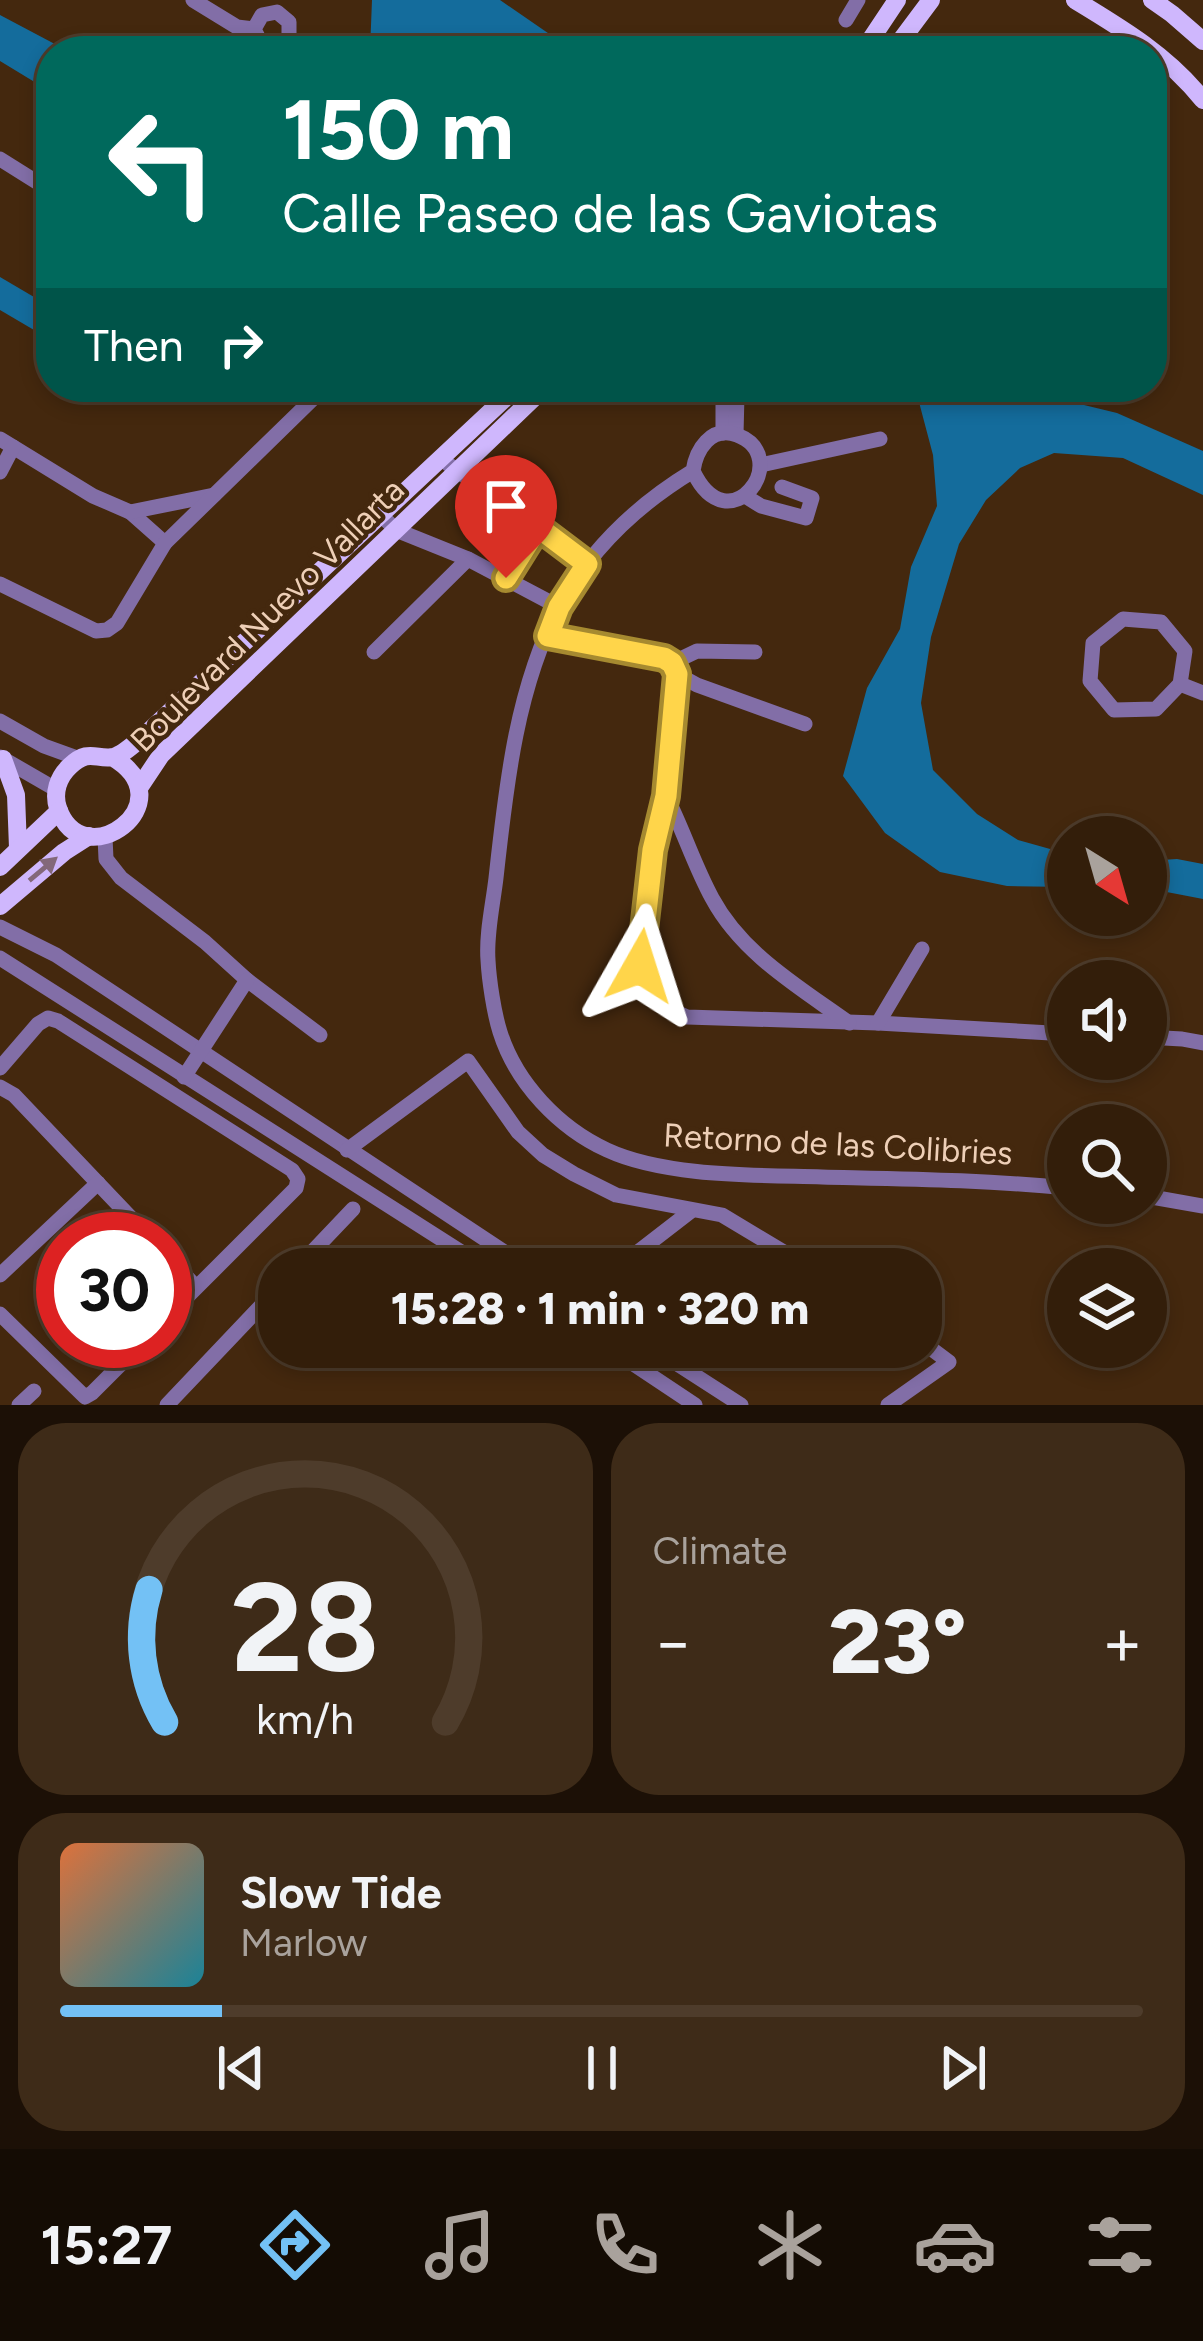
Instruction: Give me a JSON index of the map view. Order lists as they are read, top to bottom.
{
  "streets": {
    "main road": ["Boulevard Nuevo Vallarta"],
    "street": ["Retorno de las Colibries"]
  },
  "north": "bottom right",
  "page": {
    "turn": ["150 m", "Calle Paseo de las Gaviotas"],
    "then": "Then",
    "limit": "30",
    "trip": "15:28 · 1 min · 320 m",
    "tile": "Climate",
    "heat": ["−", "23°", "+"],
    "song": ["Slow Tide", "Marlow"],
    "tabs": "15:27",
    "gauge": ["28", "km/h"]
  }
}
